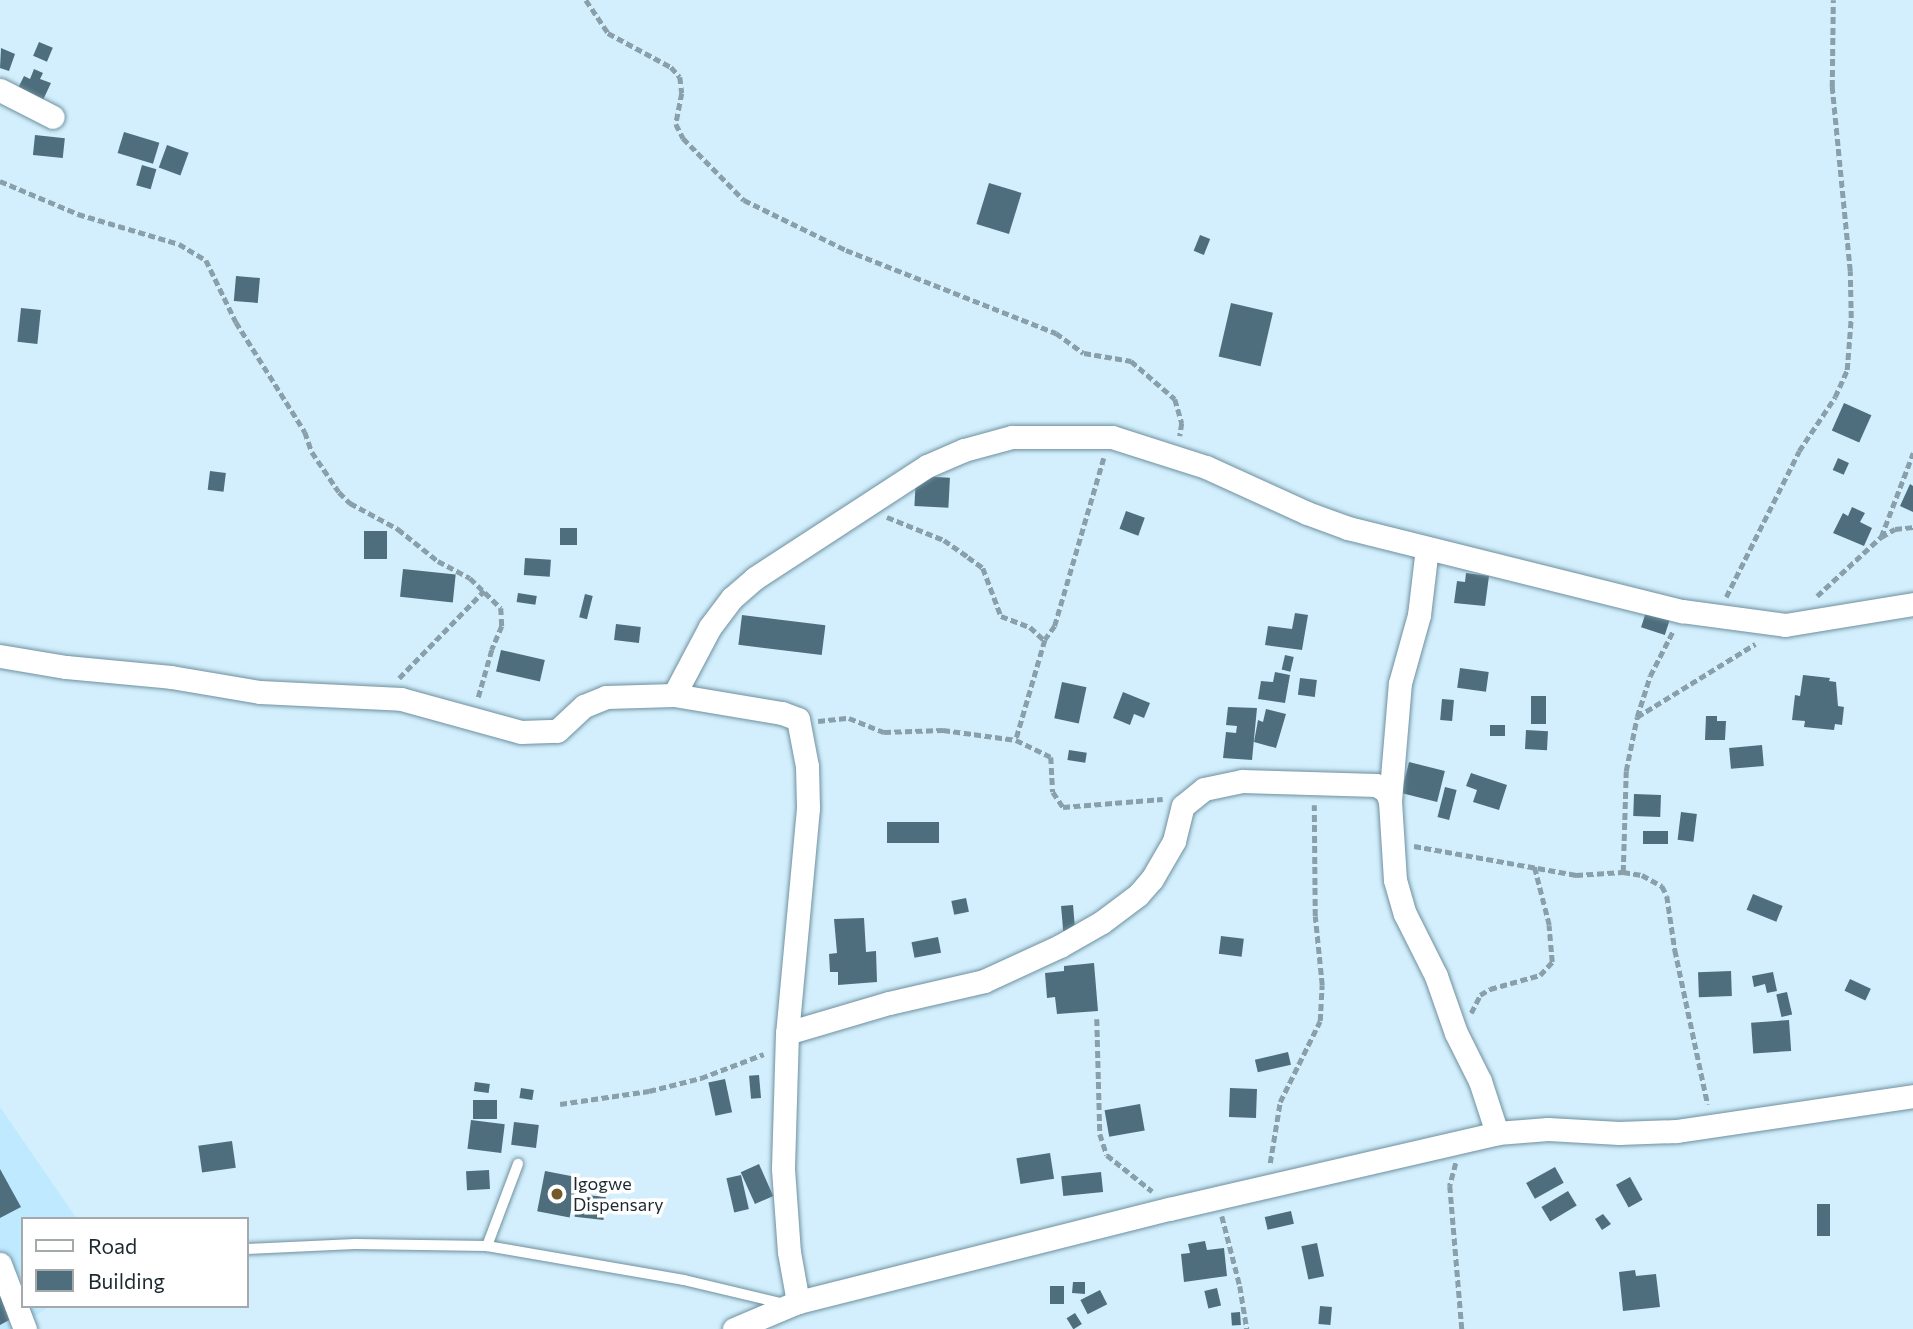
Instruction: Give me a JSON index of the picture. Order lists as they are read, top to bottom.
{
  "places": ["Igogwe Dispensary"],
  "legend": ["Road", "Building"]
}
